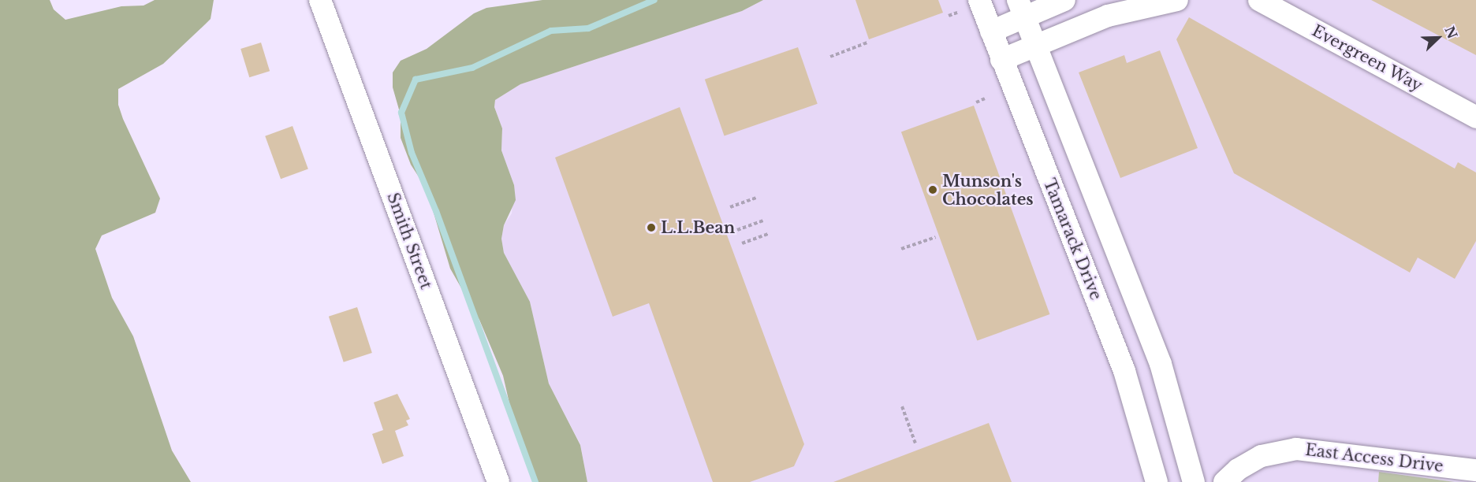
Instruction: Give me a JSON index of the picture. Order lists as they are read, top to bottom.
{
  "streets": {
    "street": [
      "Evergreen Way",
      "Tamarack Drive",
      "Smith Street",
      "East Access Drive"
    ]
  },
  "places": ["Munson's Chocolates", "L.L.Bean"],
  "north": "top right"
}
